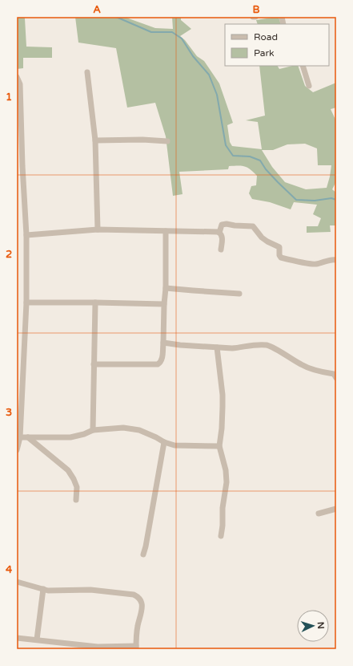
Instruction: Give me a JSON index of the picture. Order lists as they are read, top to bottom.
{
  "legend": ["Road", "Park"],
  "north": "right",
  "grid": {
    "columns": ["A", "B"],
    "rows": [
      "1",
      "2",
      "3",
      "4"
    ]
  }
}
